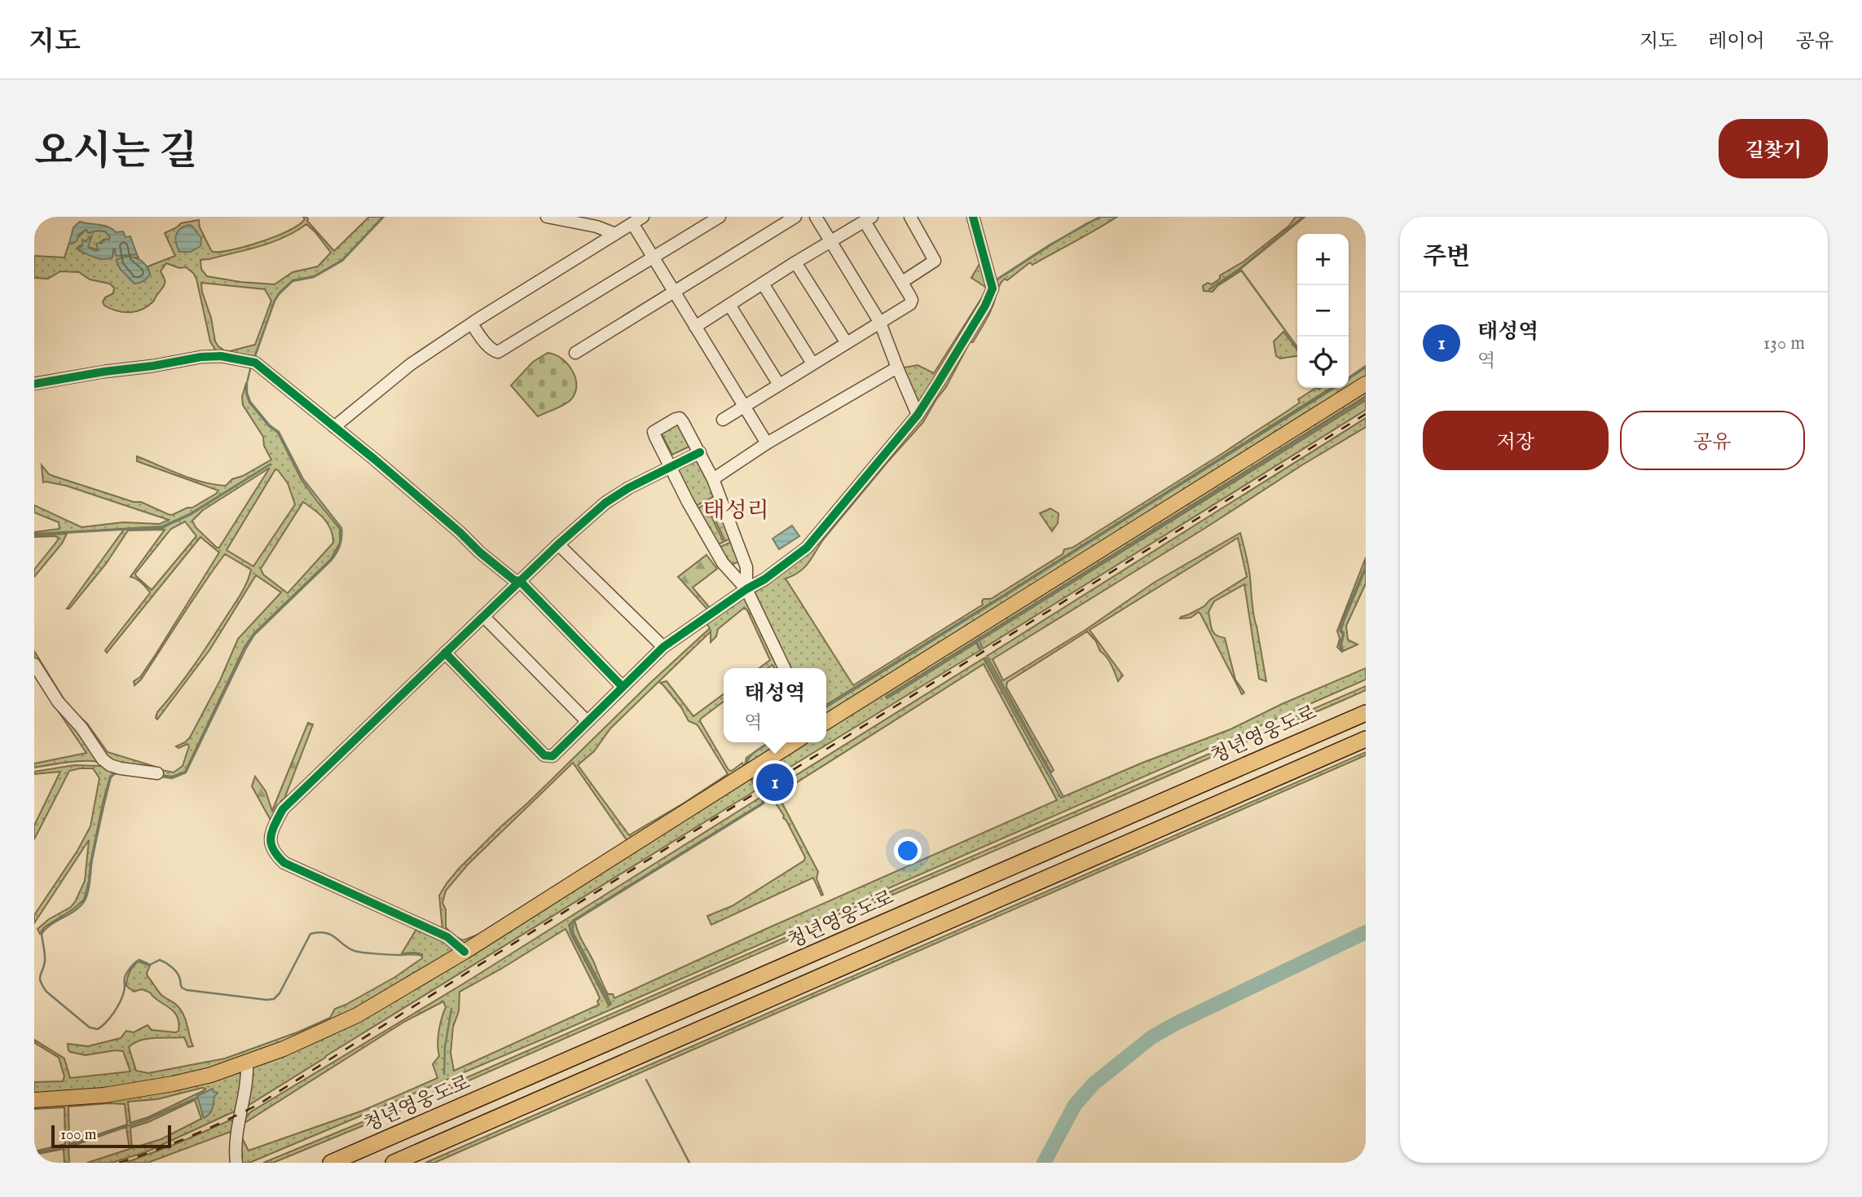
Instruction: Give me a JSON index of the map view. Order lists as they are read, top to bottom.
{
  "streets": {
    "highway": ["청년영웅도로"]
  },
  "districts": ["태성리"],
  "scale_bar": "100 m",
  "page": {
    "header": "지도",
    "nav": ["지도", "레이어", "공유"],
    "title": "오시는 길",
    "buttons": [
      "길찾기",
      ["저장", "공유"]
    ],
    "heading": "주변",
    "map_buttons": ["+", "−"],
    "list": [
      {
        "mark": "1",
        "name": "태성역",
        "note": "역",
        "value": "130 m"
      }
    ],
    "popup": ["태성역", "역"],
    "pins": "1",
    "scale": "100 m"
  }
}
